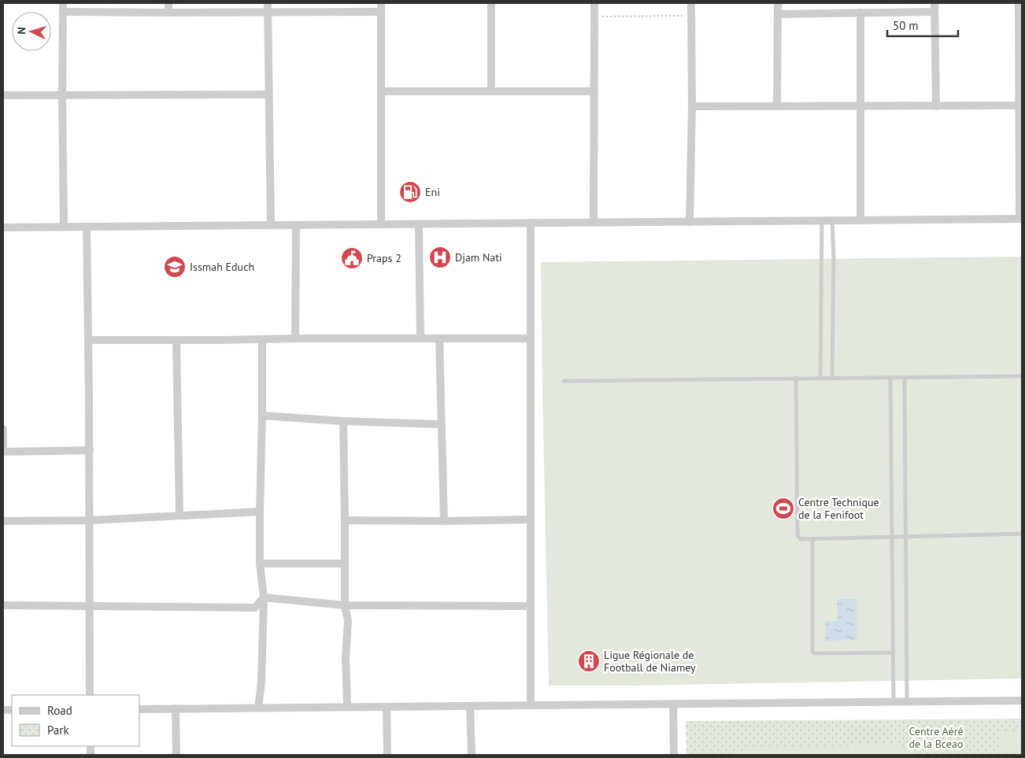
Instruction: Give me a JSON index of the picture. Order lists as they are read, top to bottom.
{
  "parks": ["Centre Aéré de la Bceao"],
  "places": {
    "fuel station": ["Eni"],
    "hospital": ["Djam Nati"],
    "public building": ["Praps 2"],
    "school or university": ["Issmah Educh"],
    "sports": ["Centre Technique de la Fenifoot"],
    "building": ["Ligue Régionale de Football de Niamey"]
  },
  "legend": ["Road", "Park"],
  "scale_bar": "50 m",
  "north": "left"
}
